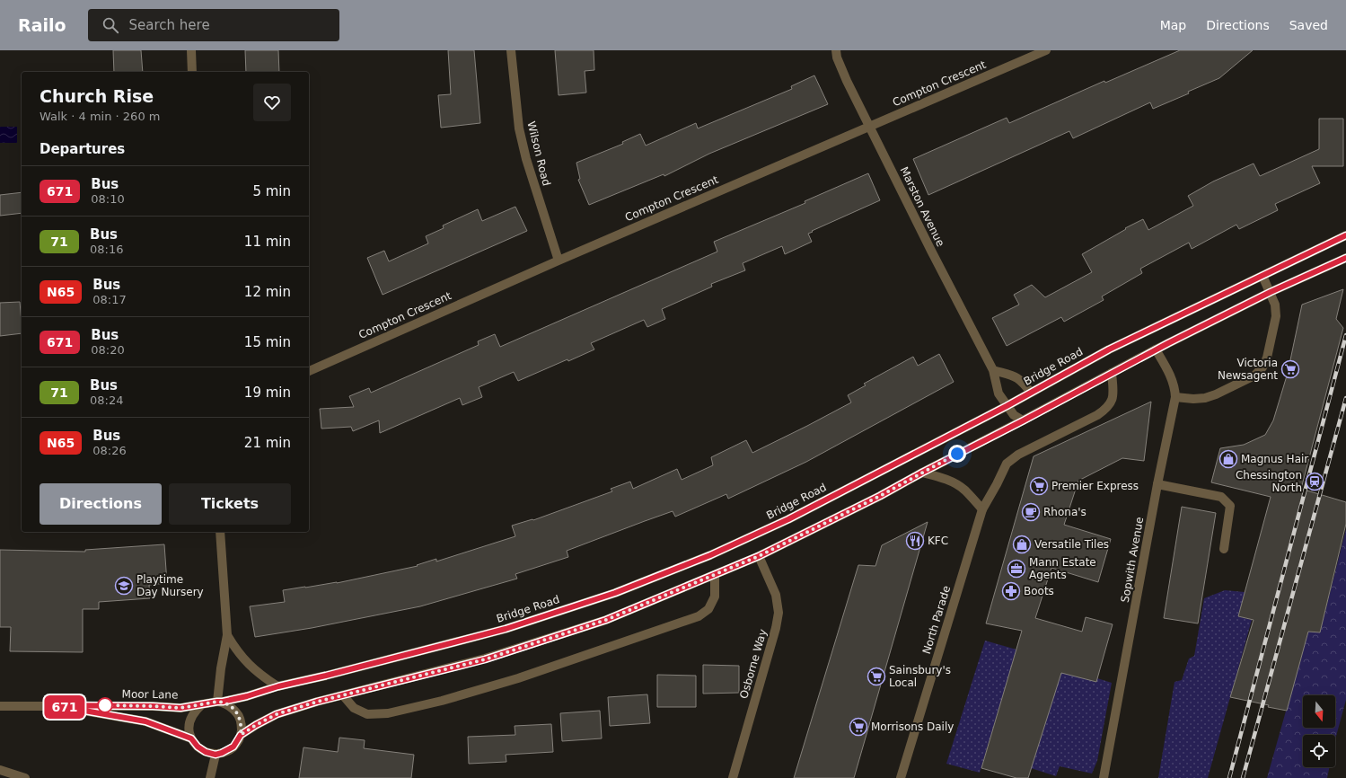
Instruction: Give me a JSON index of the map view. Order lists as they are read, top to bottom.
{
  "streets": {
    "street": [
      "Compton Crescent",
      "Wilson Road",
      "Marston Avenue",
      "Bridge Road",
      "Sopwith Avenue",
      "North Parade",
      "Osborne Way",
      "Moor Lane"
    ]
  },
  "crossings": [
    ["Compton Crescent", "Wilson Road"],
    ["Compton Crescent", "Marston Avenue"],
    ["Marston Avenue", "Bridge Road"],
    ["Bridge Road", "Moor Lane"]
  ],
  "places": {
    "supermarket": [
      "Victoria Newsagent",
      "Premier Express",
      "Sainsbury's Local",
      "Morrisons Daily"
    ],
    "shop": ["Magnus Hair", "Versatile Tiles"],
    "station": ["Chessington North"],
    "cafe": ["Rhona's"],
    "restaurant": ["KFC"],
    "office": ["Mann Estate Agents"],
    "school or university": ["Playtime Day Nursery"],
    "pharmacy": ["Boots"]
  },
  "lines": ["bus line 671"],
  "north": "bottom",
  "page": {
    "header": "Railo",
    "search": "Search here",
    "nav": ["Map", "Directions", "Saved"],
    "on_map": "671",
    "heading": [
      ["Church Rise", "Walk · 4 min · 260 m"],
      "Departures"
    ],
    "list": [
      {
        "mark": "671",
        "name": "Bus",
        "note": "08:10",
        "value": "5 min"
      },
      {
        "mark": "71",
        "name": "Bus",
        "note": "08:16",
        "value": "11 min"
      },
      {
        "mark": "N65",
        "name": "Bus",
        "note": "08:17",
        "value": "12 min"
      },
      {
        "mark": "671",
        "name": "Bus",
        "note": "08:20",
        "value": "15 min"
      },
      {
        "mark": "71",
        "name": "Bus",
        "note": "08:24",
        "value": "19 min"
      },
      {
        "mark": "N65",
        "name": "Bus",
        "note": "08:26",
        "value": "21 min"
      }
    ],
    "buttons": ["Directions", "Tickets"]
  }
}
